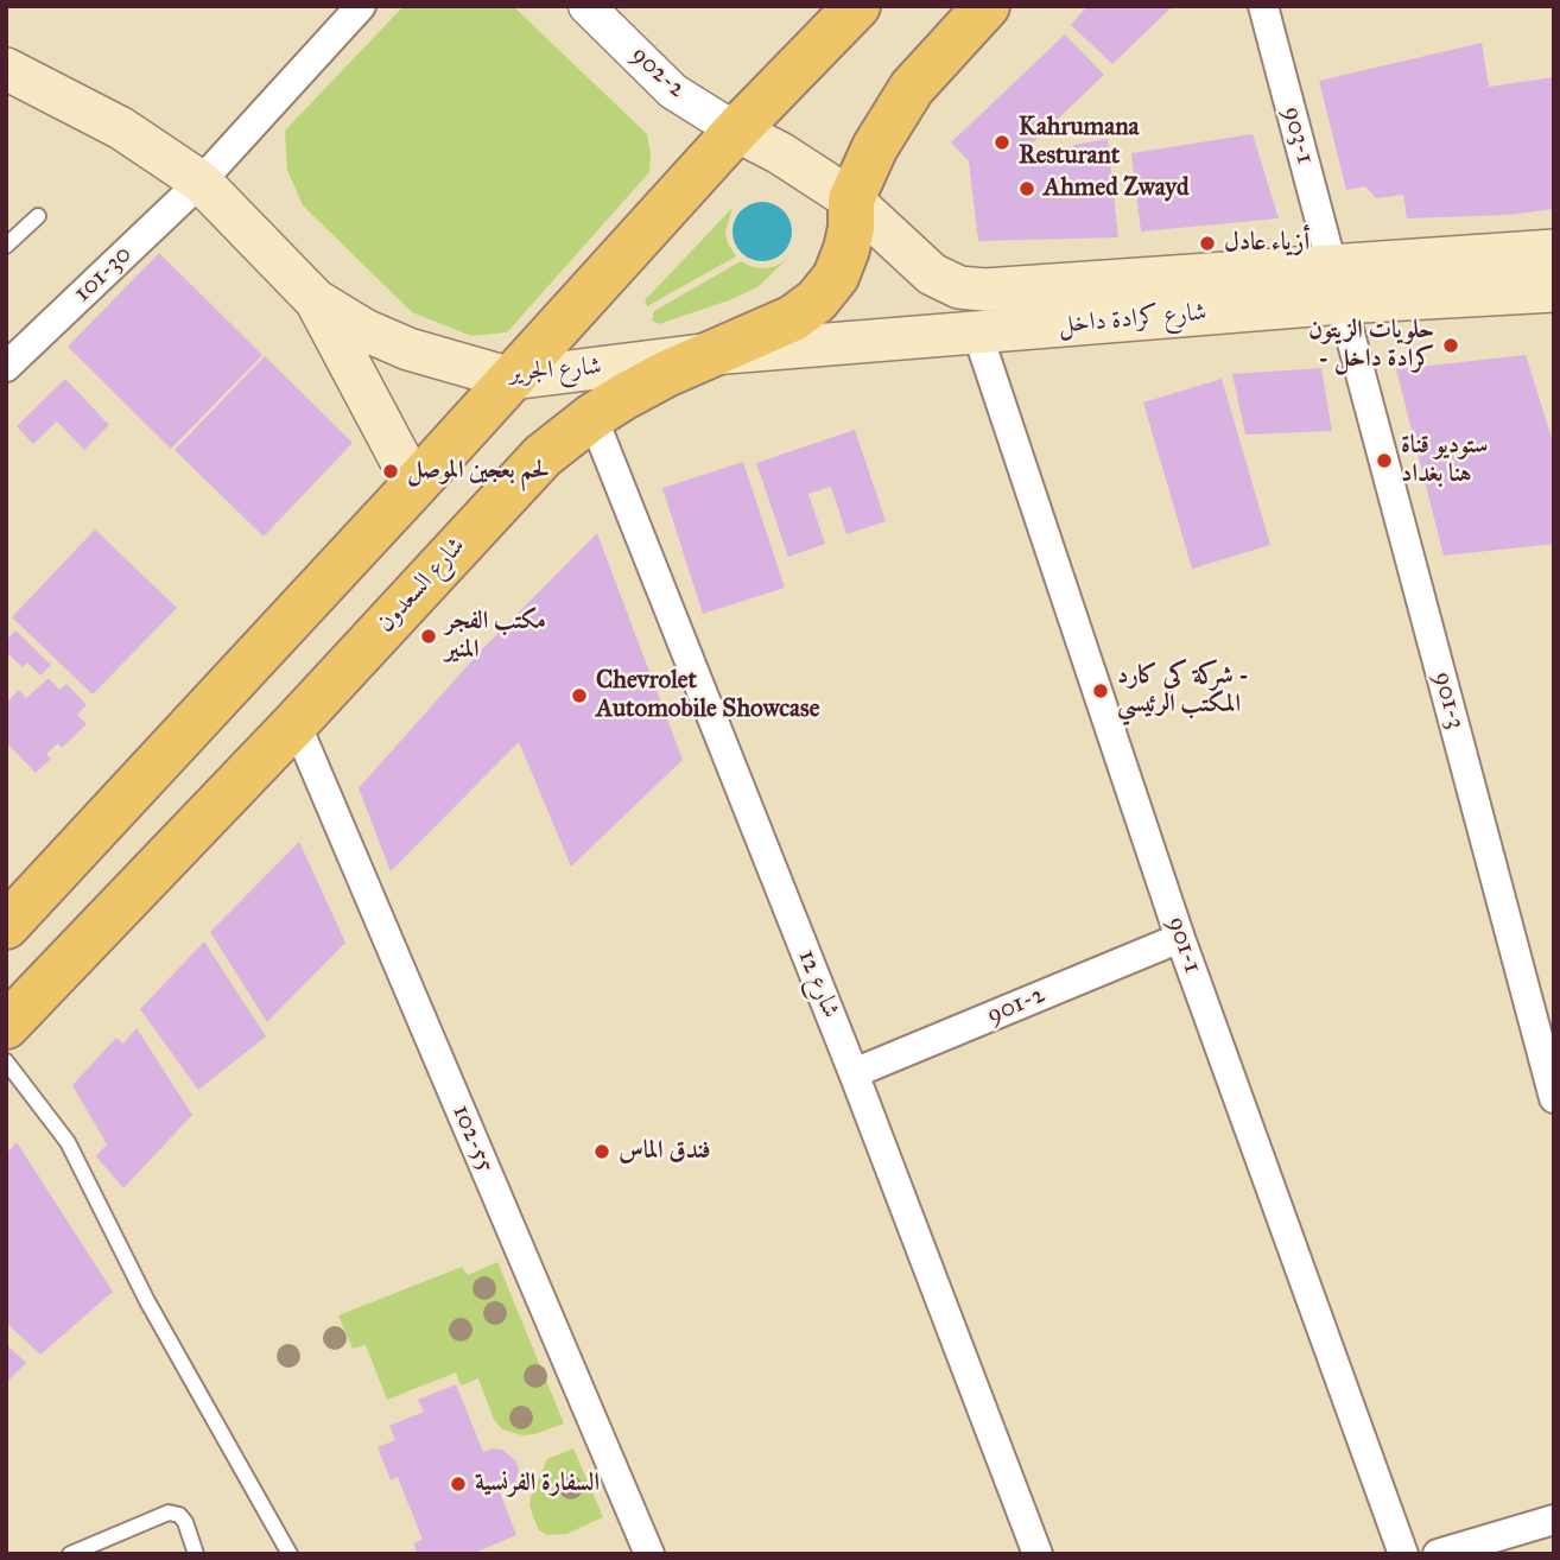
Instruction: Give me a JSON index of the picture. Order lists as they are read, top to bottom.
{
  "streets": {
    "main road": ["شارع كرادة داخل", "شارع الجرير", "شارع السعدون"],
    "street": [
      "902-2",
      "903-1",
      "101-30",
      "901-3",
      "901-1",
      "شارع 12",
      "901-2",
      "102-55"
    ]
  },
  "crossings": [
    ["902-2", "شارع كرادة داخل"],
    ["903-1", "شارع كرادة داخل"],
    ["903-1", "901-3"],
    ["101-30", "شارع الجرير"],
    ["شارع كرادة داخل", "شارع الجرير"],
    ["شارع كرادة داخل", "شارع السعدون"],
    ["شارع كرادة داخل", "901-3"],
    ["شارع كرادة داخل", "901-1"],
    ["شارع الجرير", "شارع السعدون"],
    ["شارع السعدون", "شارع 12"],
    ["شارع السعدون", "102-55"],
    ["901-1", "901-2"],
    ["شارع 12", "901-2"]
  ],
  "places": [
    "Kahrumana Resturant",
    "Ahmed Zwayd",
    "أزياء عادل",
    "حلويات الزيتون - كرادة داخل",
    "ستوديو قناة هنا بغداد",
    "لحم بعجين الموصل",
    "مكتب الفجر المنير",
    "شركة كي كارد - المكتب الرئيسي",
    "Chevrolet Automobile Showcase",
    "فندق الماس",
    "السفارة الفرنسية"
  ]
}
